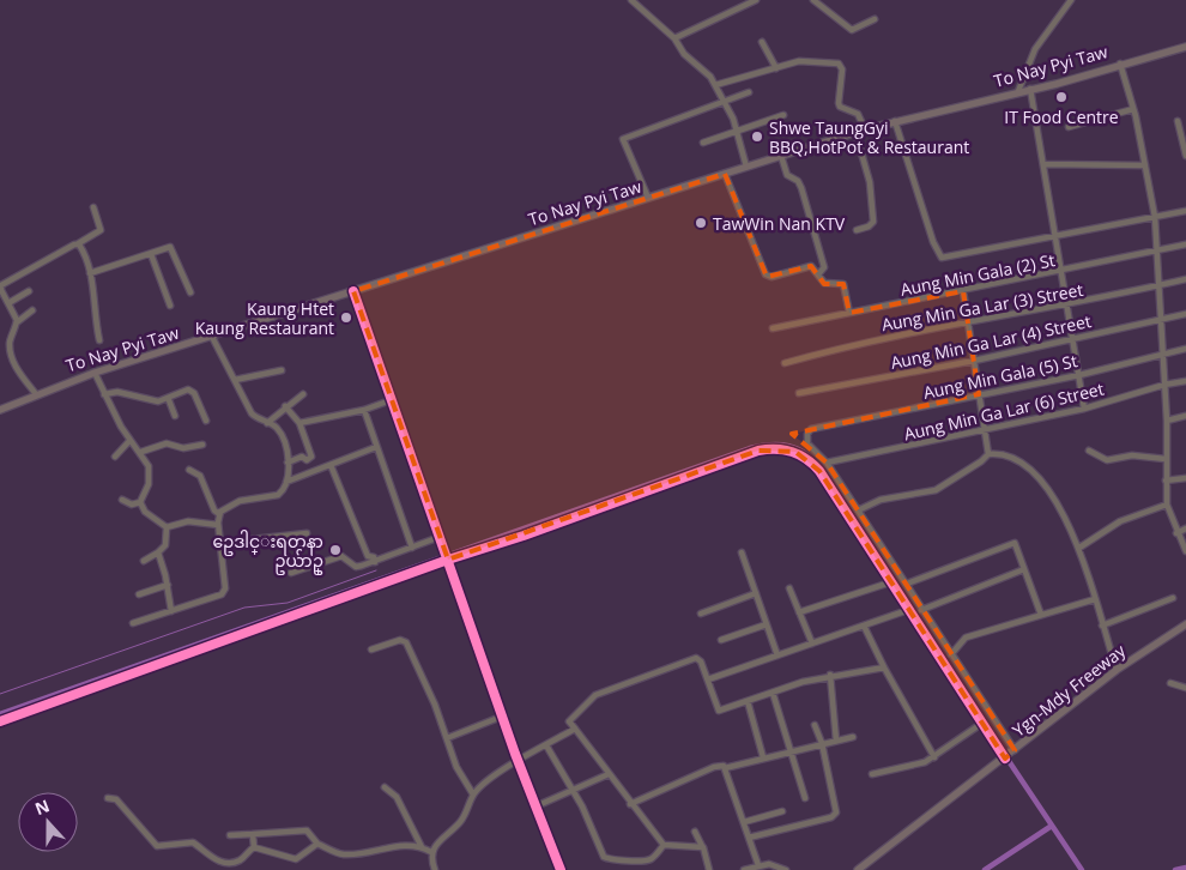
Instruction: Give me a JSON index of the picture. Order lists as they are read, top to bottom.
{
  "streets": {
    "main road": ["To Nay Pyi Taw", "Ygn-Mdy Freeway"],
    "street": [
      "Aung Min Gala (2) St",
      "Aung Min Ga Lar (3) Street",
      "Aung Min Ga Lar (4) Street",
      "Aung Min Gala (5) St",
      "Aung Min Ga Lar (6) Street"
    ]
  },
  "crossings": [
    ["Aung Min Gala (5) St", "Aung Min Ga Lar (6) Street"]
  ],
  "places": [
    "IT Food Centre",
    "Shwe TaungGyi BBQ,HotPot & Restaurant",
    "TawWin Nan KTV",
    "Kaung Htet Kaung Restaurant",
    "ဥေဒါင္းရတနာ ဥယ်ာဥ္"
  ],
  "north": "top"
}
